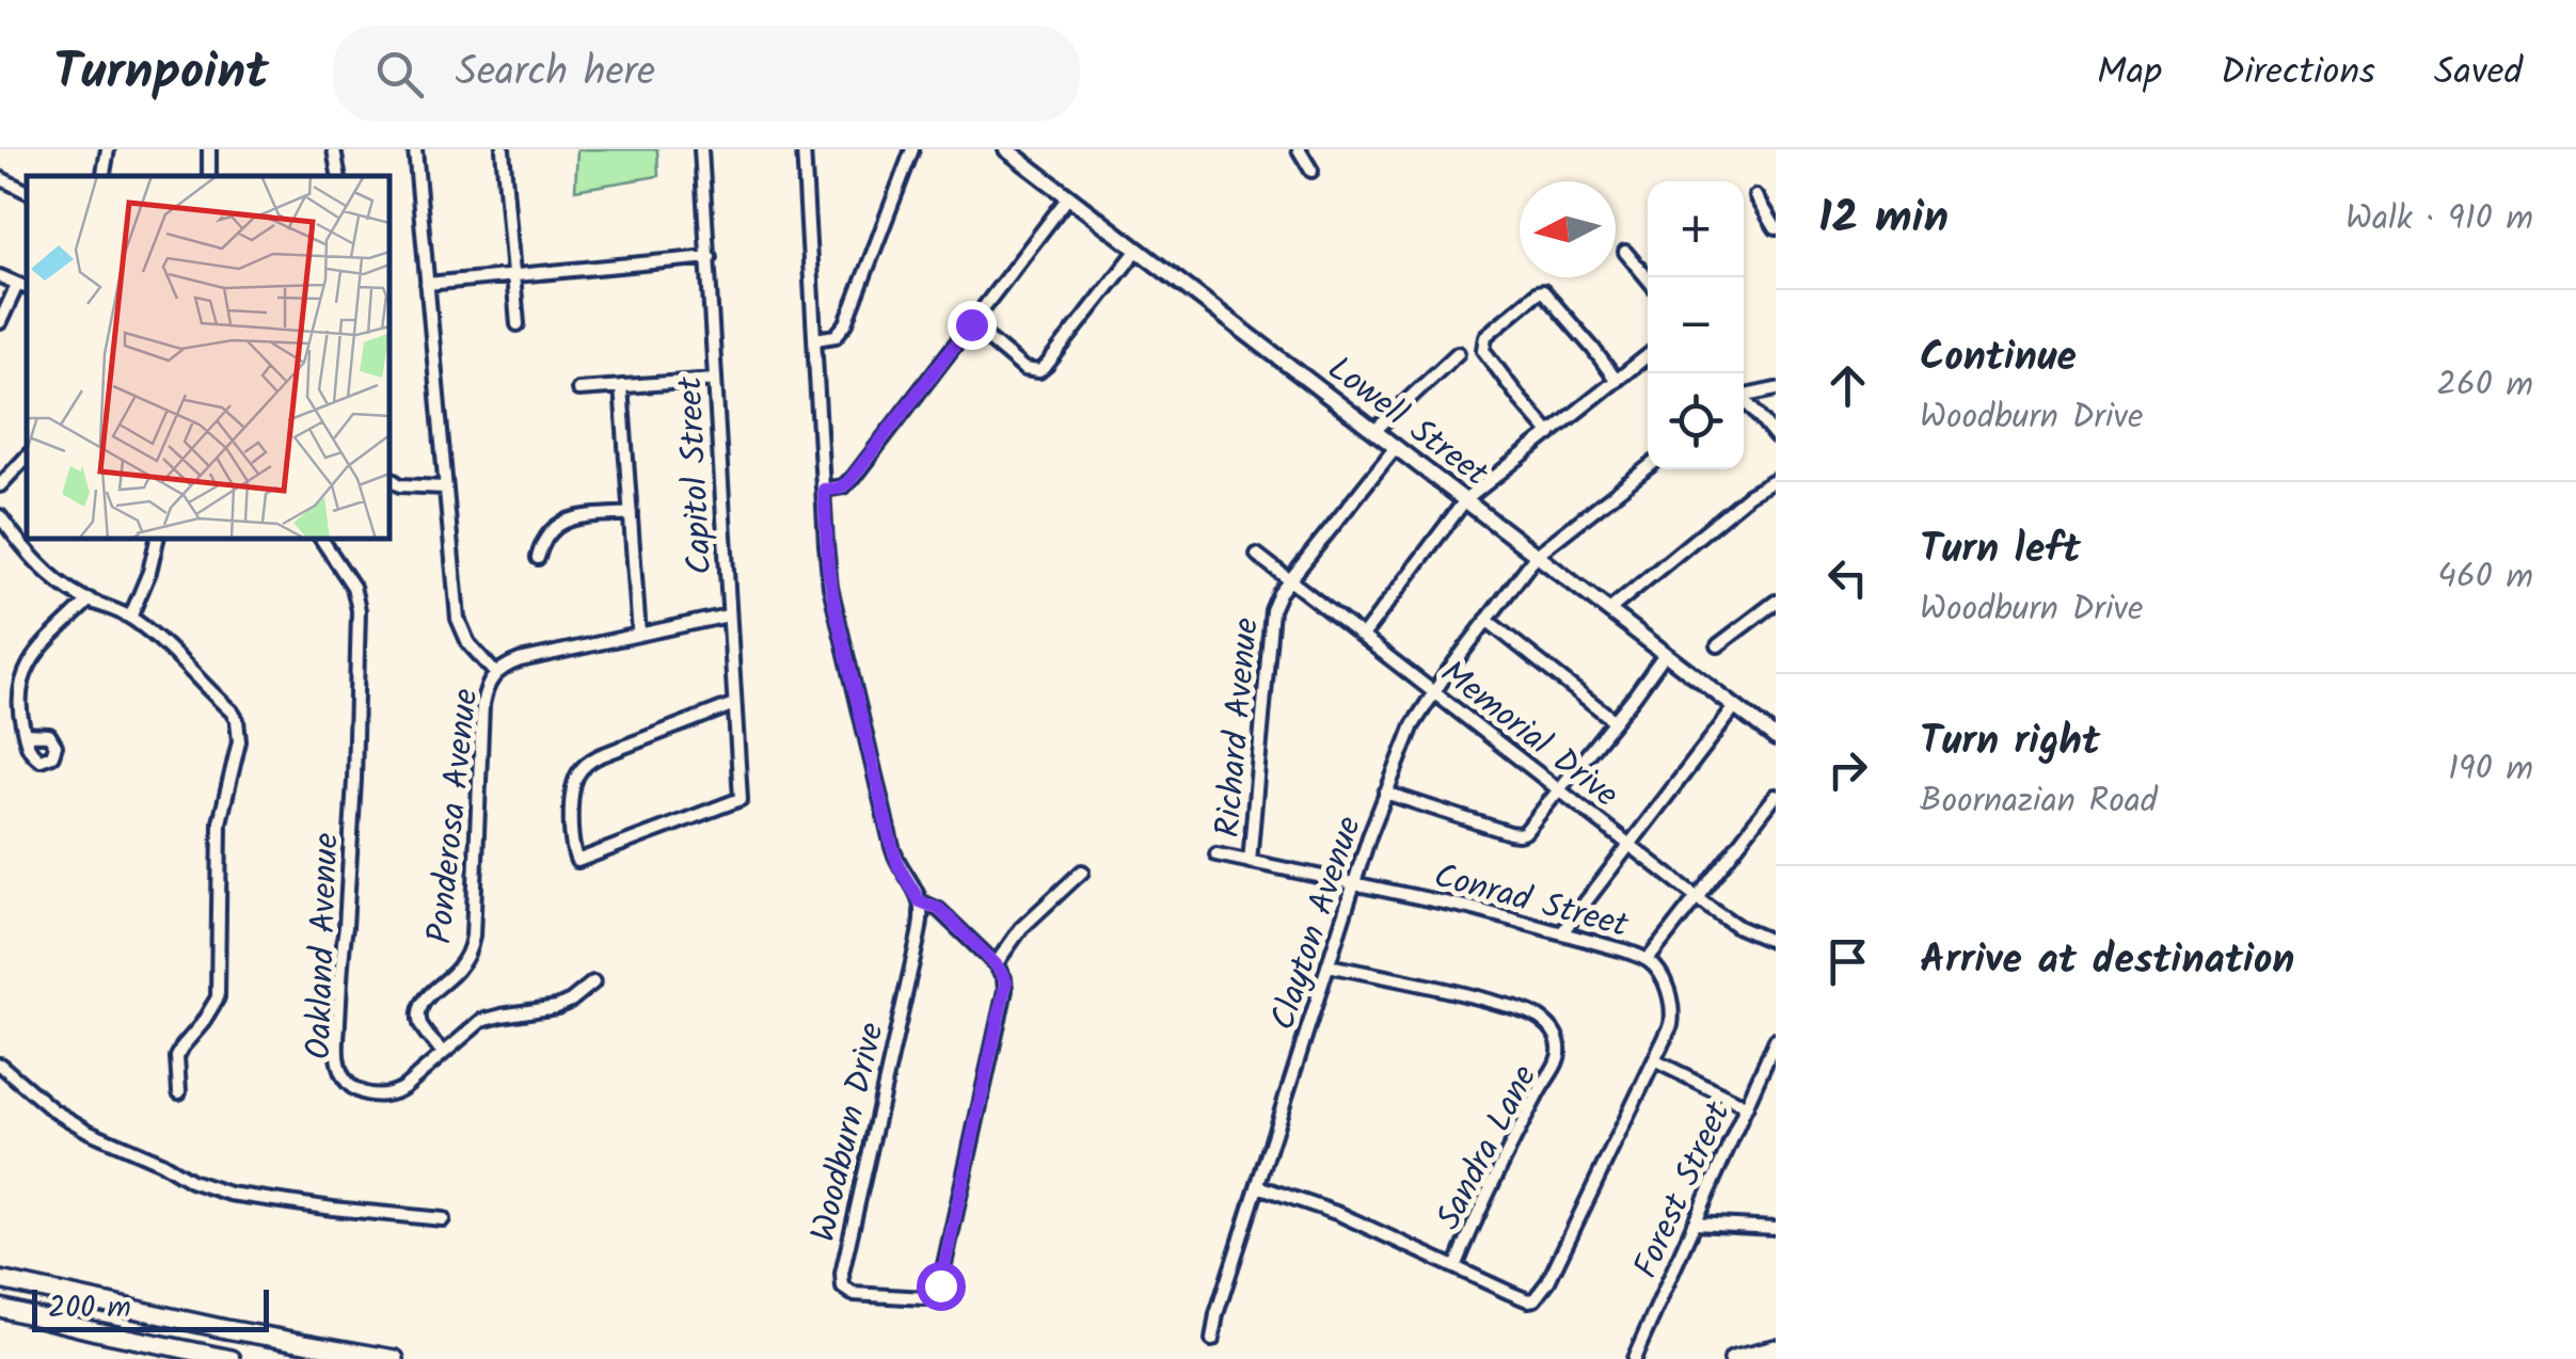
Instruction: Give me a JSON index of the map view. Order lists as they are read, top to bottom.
{
  "streets": {
    "main road": ["Lowell Street"],
    "street": [
      "Capitol Street",
      "Richard Avenue",
      "Memorial Drive",
      "Ponderosa Avenue",
      "Conrad Street",
      "Clayton Avenue",
      "Oakland Avenue",
      "Woodburn Drive",
      "Sandra Lane",
      "Forest Street"
    ]
  },
  "crossings": [
    ["Lowell Street", "Richard Avenue"],
    ["Lowell Street", "Clayton Avenue"],
    ["Capitol Street", "Ponderosa Avenue"],
    ["Richard Avenue", "Memorial Drive"],
    ["Richard Avenue", "Conrad Street"],
    ["Memorial Drive", "Clayton Avenue"],
    ["Ponderosa Avenue", "Oakland Avenue"],
    ["Conrad Street", "Clayton Avenue"],
    ["Conrad Street", "Sandra Lane"],
    ["Clayton Avenue", "Sandra Lane"]
  ],
  "scale_bar": "200 m",
  "north": "left",
  "page": {
    "header": "Turnpoint",
    "search": "Search here",
    "nav": ["Map", "Directions", "Saved"],
    "heading": ["12 min", "Walk · 910 m"],
    "map_buttons": ["+", "−"],
    "list": [
      ["Continue", "Woodburn Drive", "260 m"],
      ["Turn left", "Woodburn Drive", "460 m"],
      ["Turn right", "Boornazian Road", "190 m"],
      "Arrive at destination"
    ],
    "scale": "200 m"
  }
}
